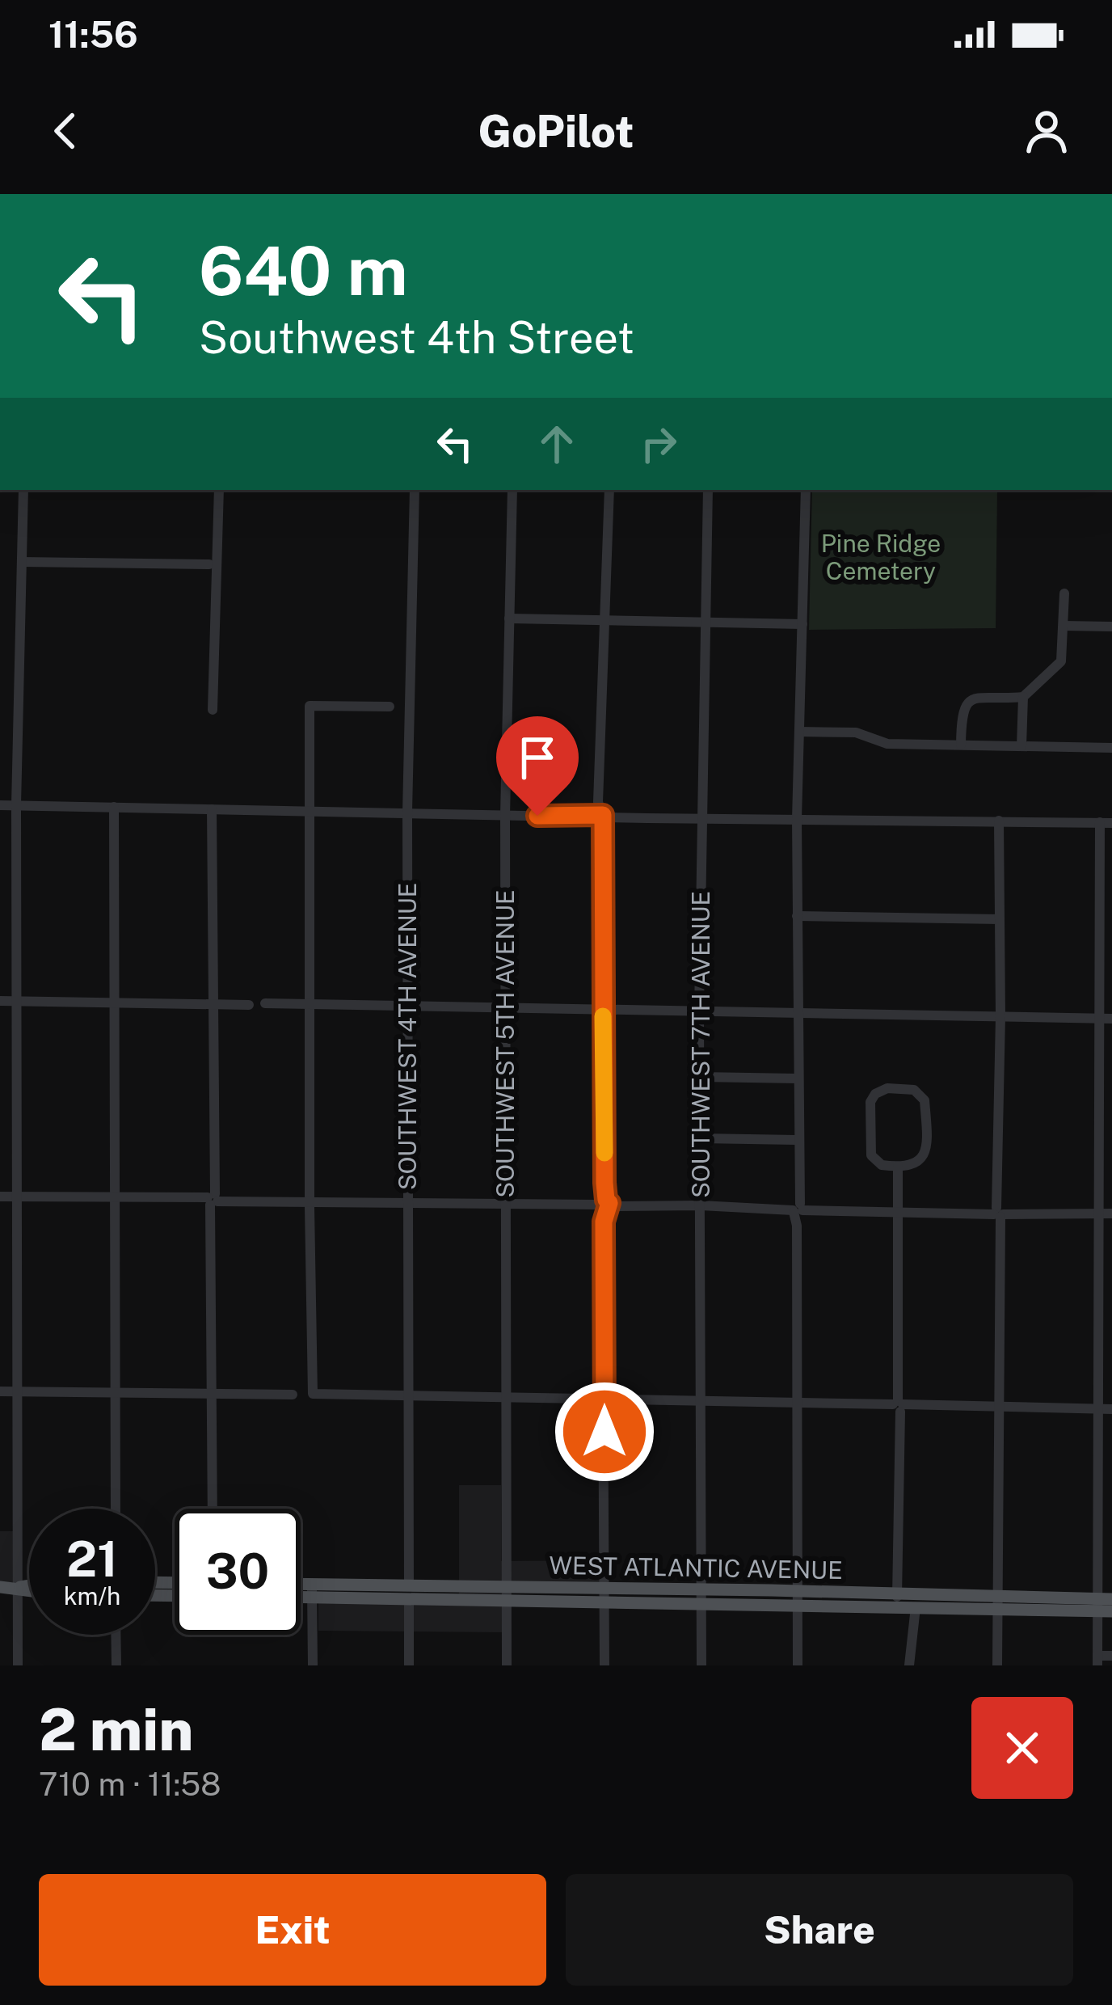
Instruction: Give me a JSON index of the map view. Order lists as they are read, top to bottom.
{
  "streets": {
    "main road": ["WEST ATLANTIC AVENUE"],
    "street": ["SOUTHWEST 4TH AVENUE", "SOUTHWEST 5TH AVENUE", "SOUTHWEST 7TH AVENUE"]
  },
  "crossings": [
    ["SOUTHWEST 4TH AVENUE", "WEST ATLANTIC AVENUE"],
    ["SOUTHWEST 5TH AVENUE", "WEST ATLANTIC AVENUE"],
    ["SOUTHWEST 7TH AVENUE", "WEST ATLANTIC AVENUE"]
  ],
  "parks": ["Pine Ridge Cemetery"],
  "page": {
    "status": "11:56",
    "header": "GoPilot",
    "turn": ["640 m", "Southwest 4th Street"],
    "speed": "21 km/h",
    "limit": "30",
    "heading": ["2 min", "710 m · 11:58"],
    "buttons": ["Exit", "Share"]
  }
}
